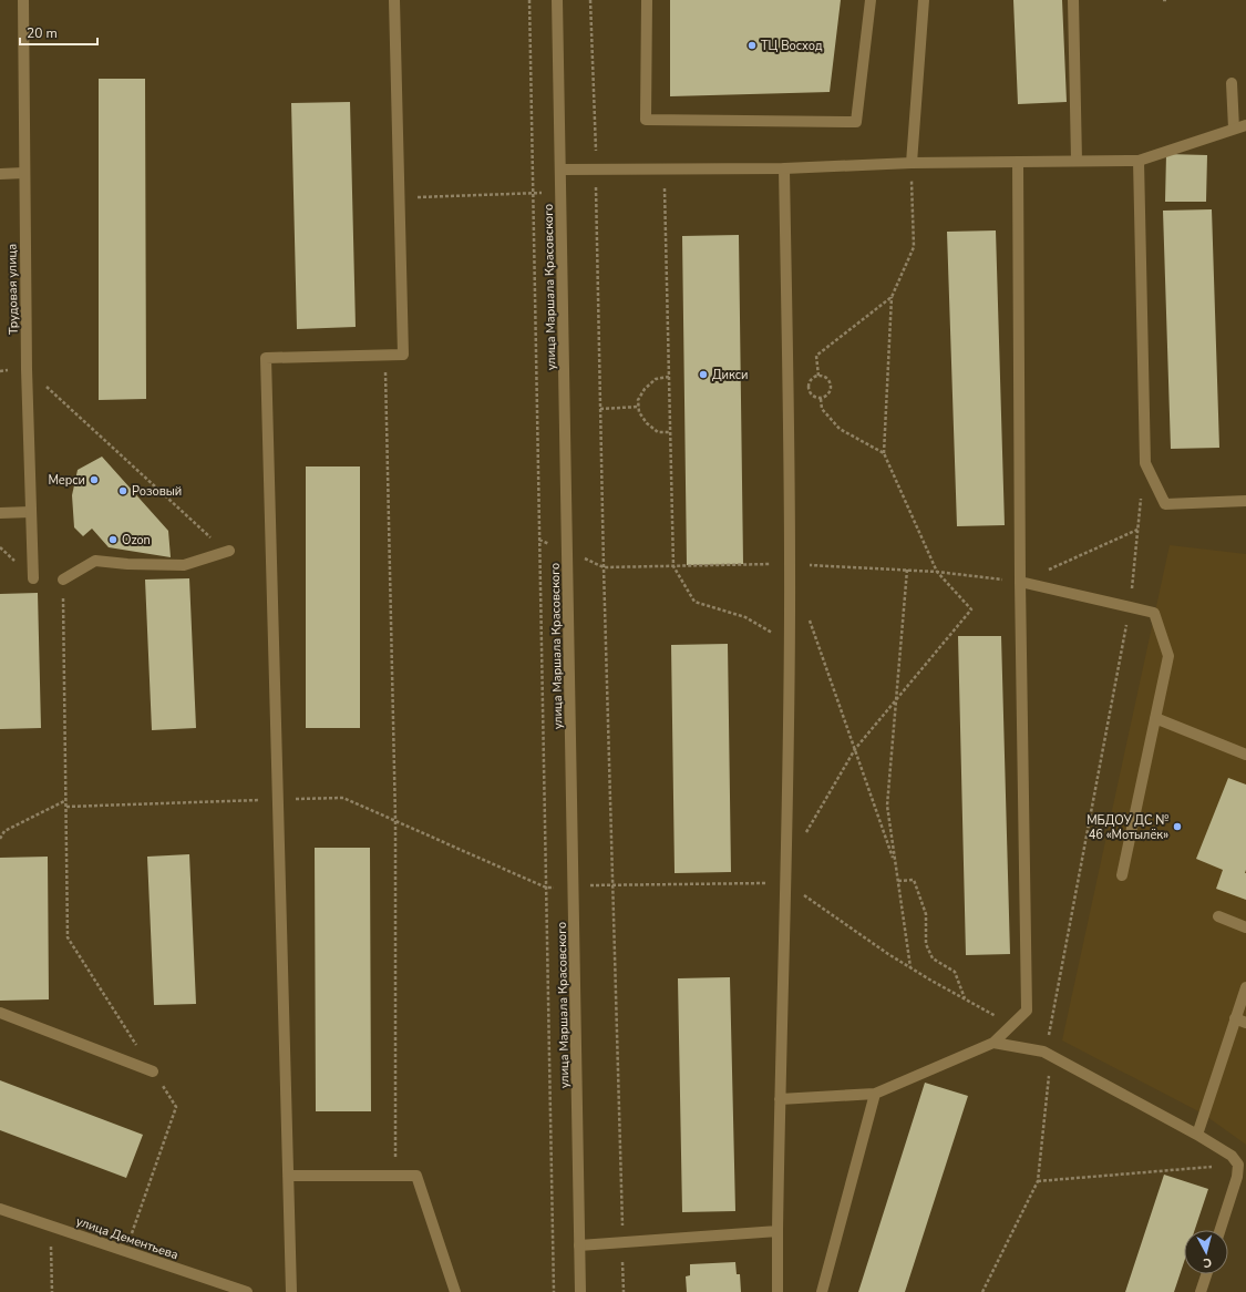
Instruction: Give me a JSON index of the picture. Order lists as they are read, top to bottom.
{
  "streets": {
    "street": ["улица Маршала Красовского", "Трудовая улица", "улица Дементьева"]
  },
  "places": [
    "ТЦ Восход",
    "Дикси",
    "Мерси",
    "Розовый",
    "Ozon",
    "МБДОУ ДC № 46 «Мотылёк»"
  ],
  "scale_bar": "20 m",
  "north": "bottom"
}
